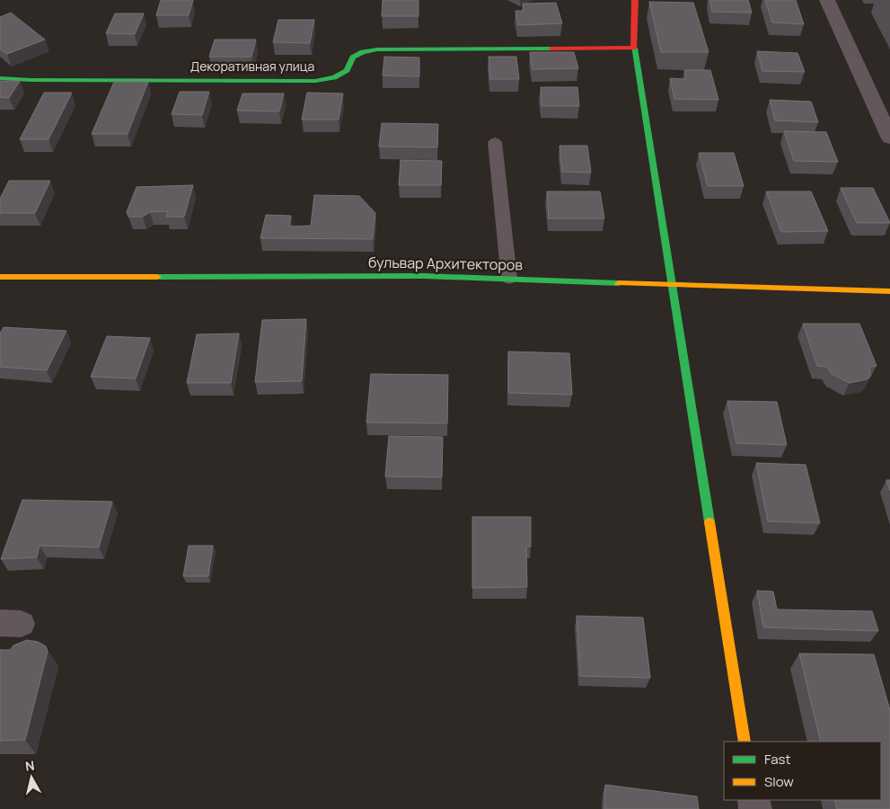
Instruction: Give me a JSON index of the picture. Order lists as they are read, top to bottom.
{
  "streets": {
    "street": ["Декоративная улица", "бульвар Архитекторов"]
  },
  "legend": ["Fast", "Slow"],
  "north": "top"
}
